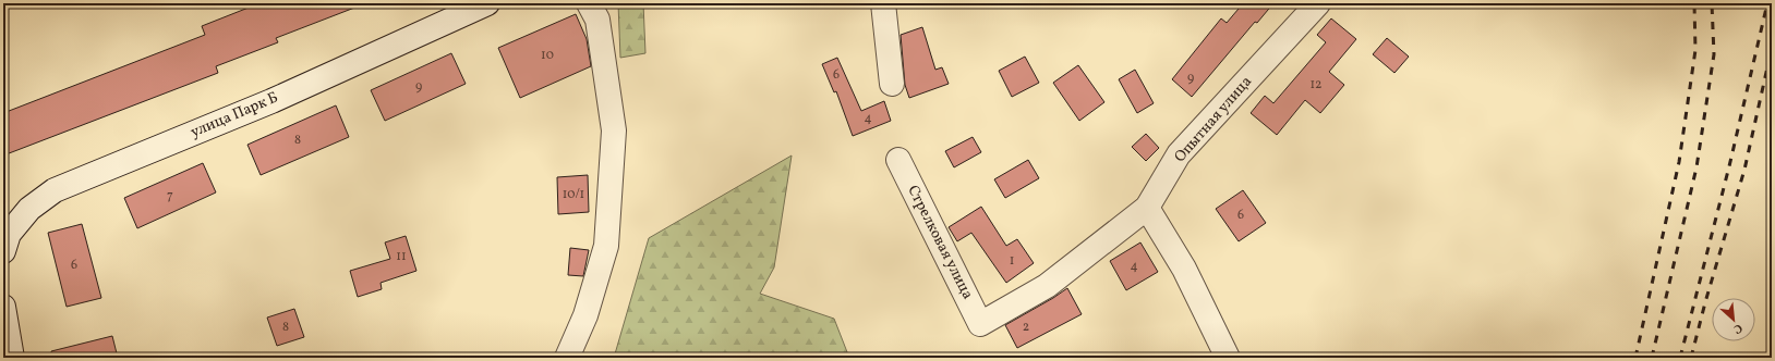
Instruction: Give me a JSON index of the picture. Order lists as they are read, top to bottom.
{
  "streets": {
    "street": ["улица Парк Б", "Опытная улица", "Стрелковая улица"]
  },
  "crossings": [
    ["Опытная улица", "Стрелковая улица"]
  ],
  "house_numbers": [
    "10",
    "6",
    "9",
    "12",
    "9",
    "4",
    "8",
    "10/1",
    "7",
    "6",
    "11",
    "1",
    "6",
    "4",
    "8",
    "2"
  ],
  "north": "bottom right"
}
